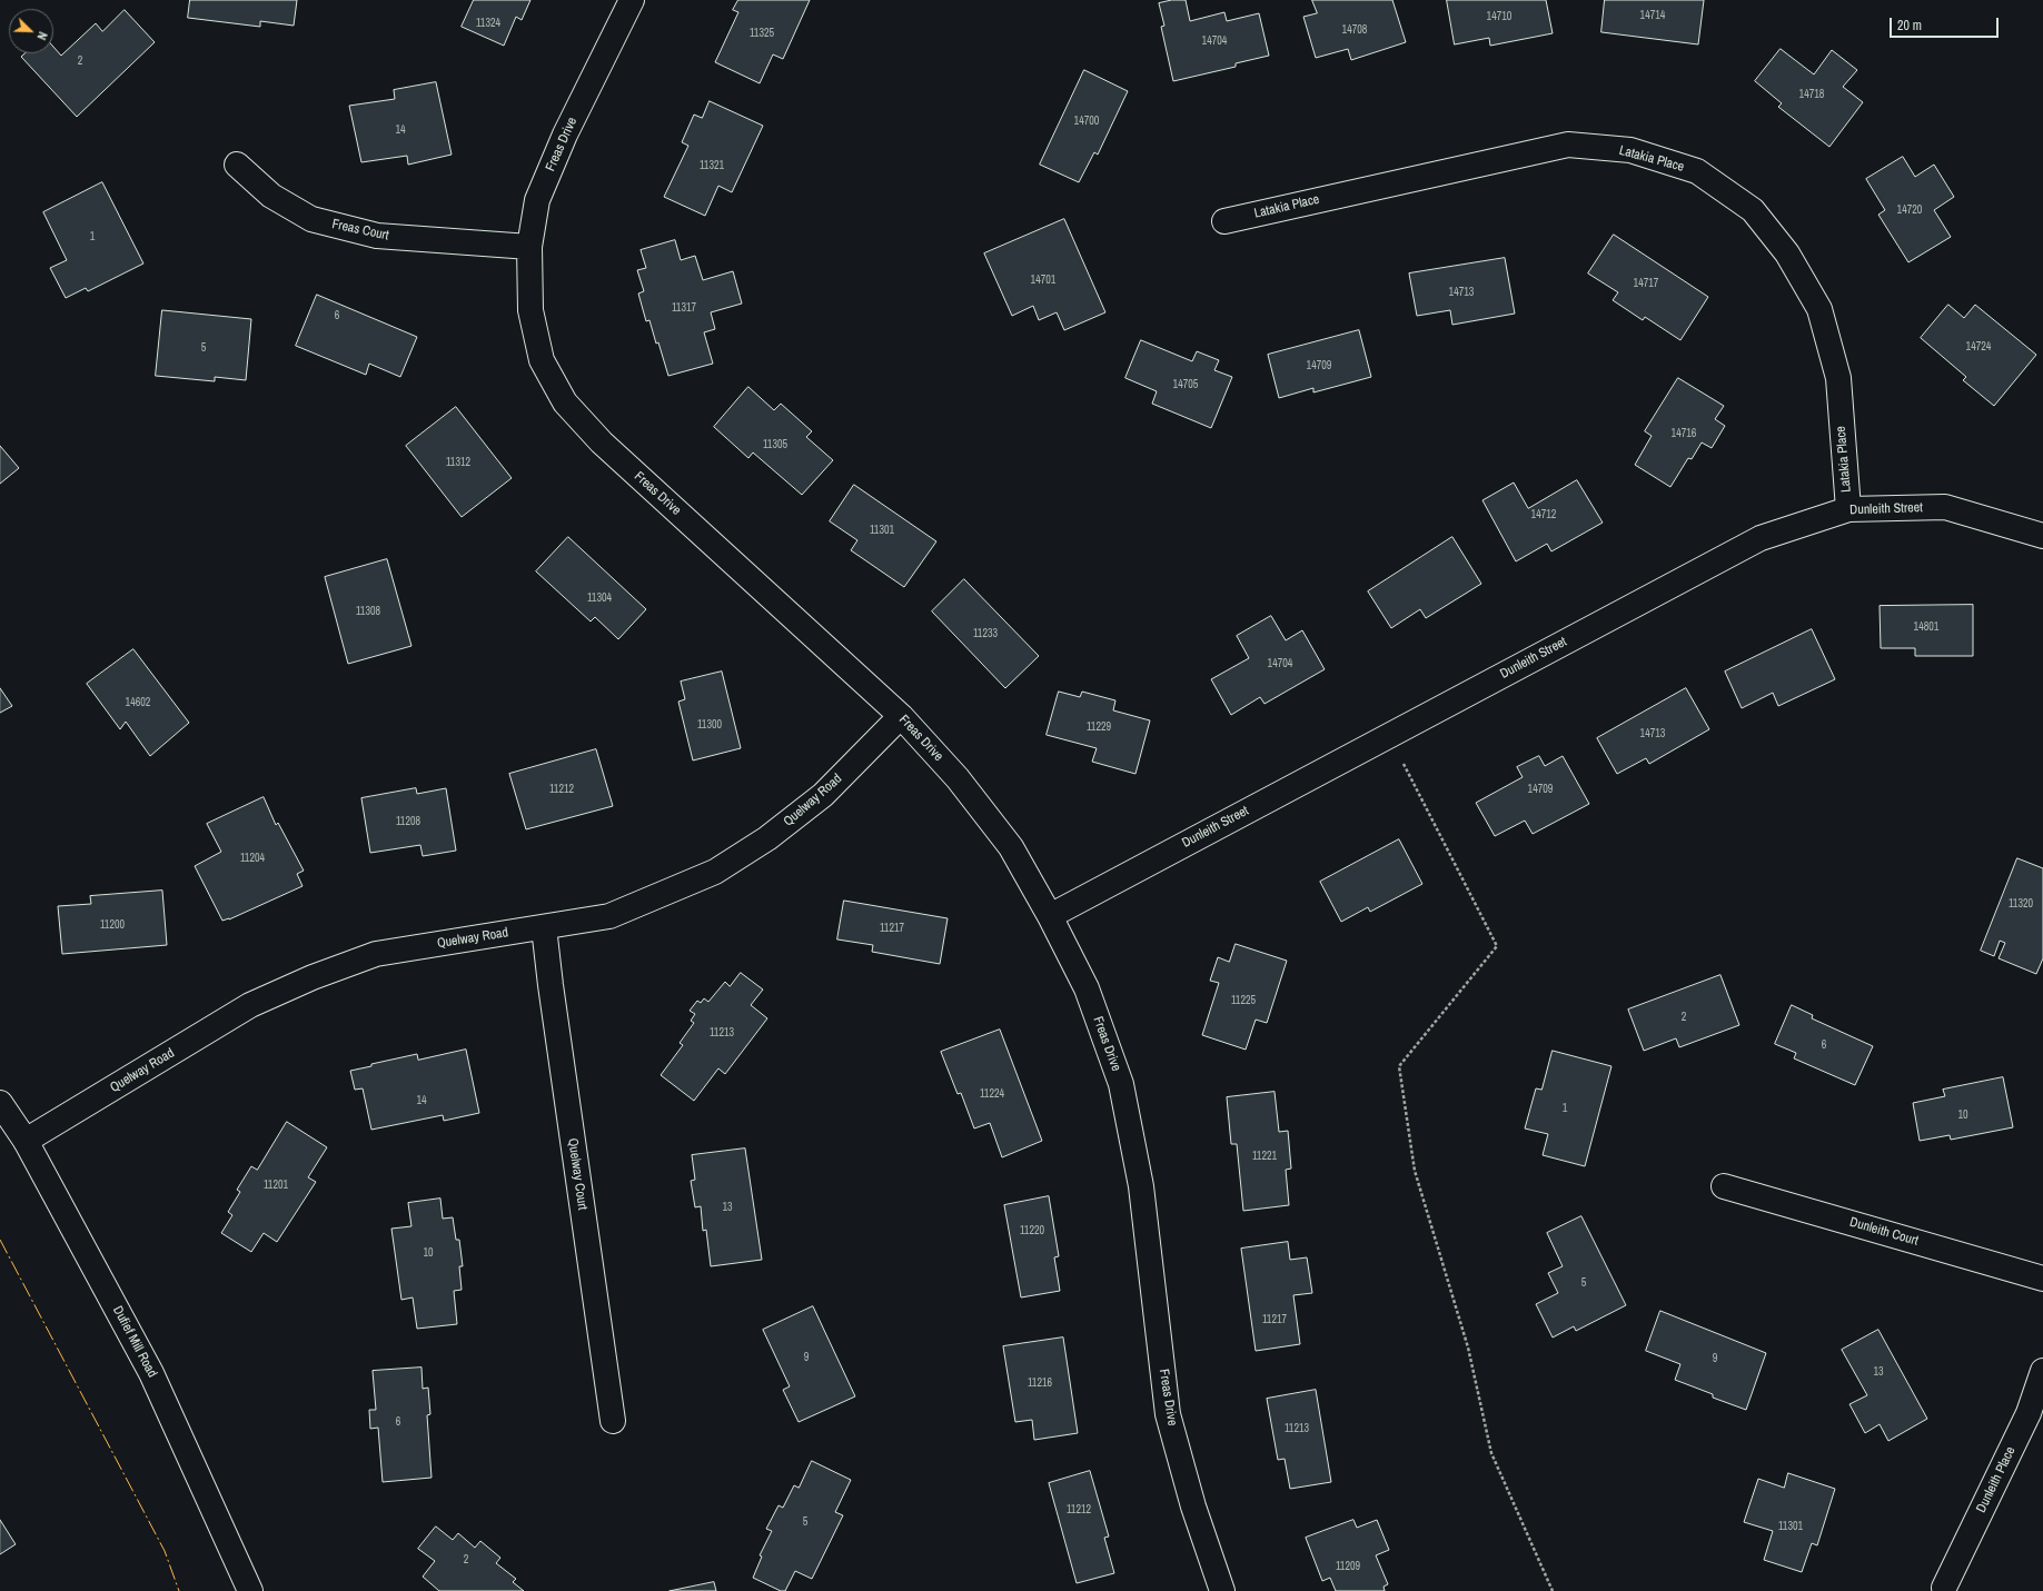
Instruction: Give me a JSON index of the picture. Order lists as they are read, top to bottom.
{
  "streets": {
    "street": [
      "Freas Drive",
      "Latakia Place",
      "Freas Court",
      "Dunleith Street",
      "Quelway Road",
      "Quelway Court",
      "Dunleith Court",
      "Dufief Mill Road",
      "Dunleith Place"
    ]
  },
  "crossings": [
    ["Freas Drive", "Freas Court"],
    ["Freas Drive", "Dunleith Street"],
    ["Freas Drive", "Quelway Road"],
    ["Latakia Place", "Dunleith Street"],
    ["Quelway Road", "Quelway Court"],
    ["Quelway Road", "Dufief Mill Road"]
  ],
  "house_numbers": [
    "14714",
    "14710",
    "11324",
    "14708",
    "11325",
    "14704",
    "2",
    "14718",
    "14700",
    "14",
    "11321",
    "14720",
    "1",
    "14701",
    "14717",
    "14713",
    "11317",
    "6",
    "14724",
    "5",
    "14709",
    "14705",
    "14716",
    "11305",
    "11312",
    "14712",
    "11301",
    "11304",
    "11308",
    "14801",
    "11233",
    "14704",
    "14602",
    "11300",
    "11229",
    "14713",
    "11212",
    "14709",
    "11208",
    "11204",
    "11320",
    "11200",
    "11217",
    "11225",
    "2",
    "11213",
    "6",
    "11224",
    "14",
    "1",
    "10",
    "11221",
    "11201",
    "13",
    "11220",
    "10",
    "5",
    "11217",
    "9",
    "9",
    "13",
    "11216",
    "6",
    "11213",
    "11212",
    "5",
    "11301",
    "2",
    "11209"
  ],
  "scale_bar": "20 m",
  "north": "bottom right"
}
